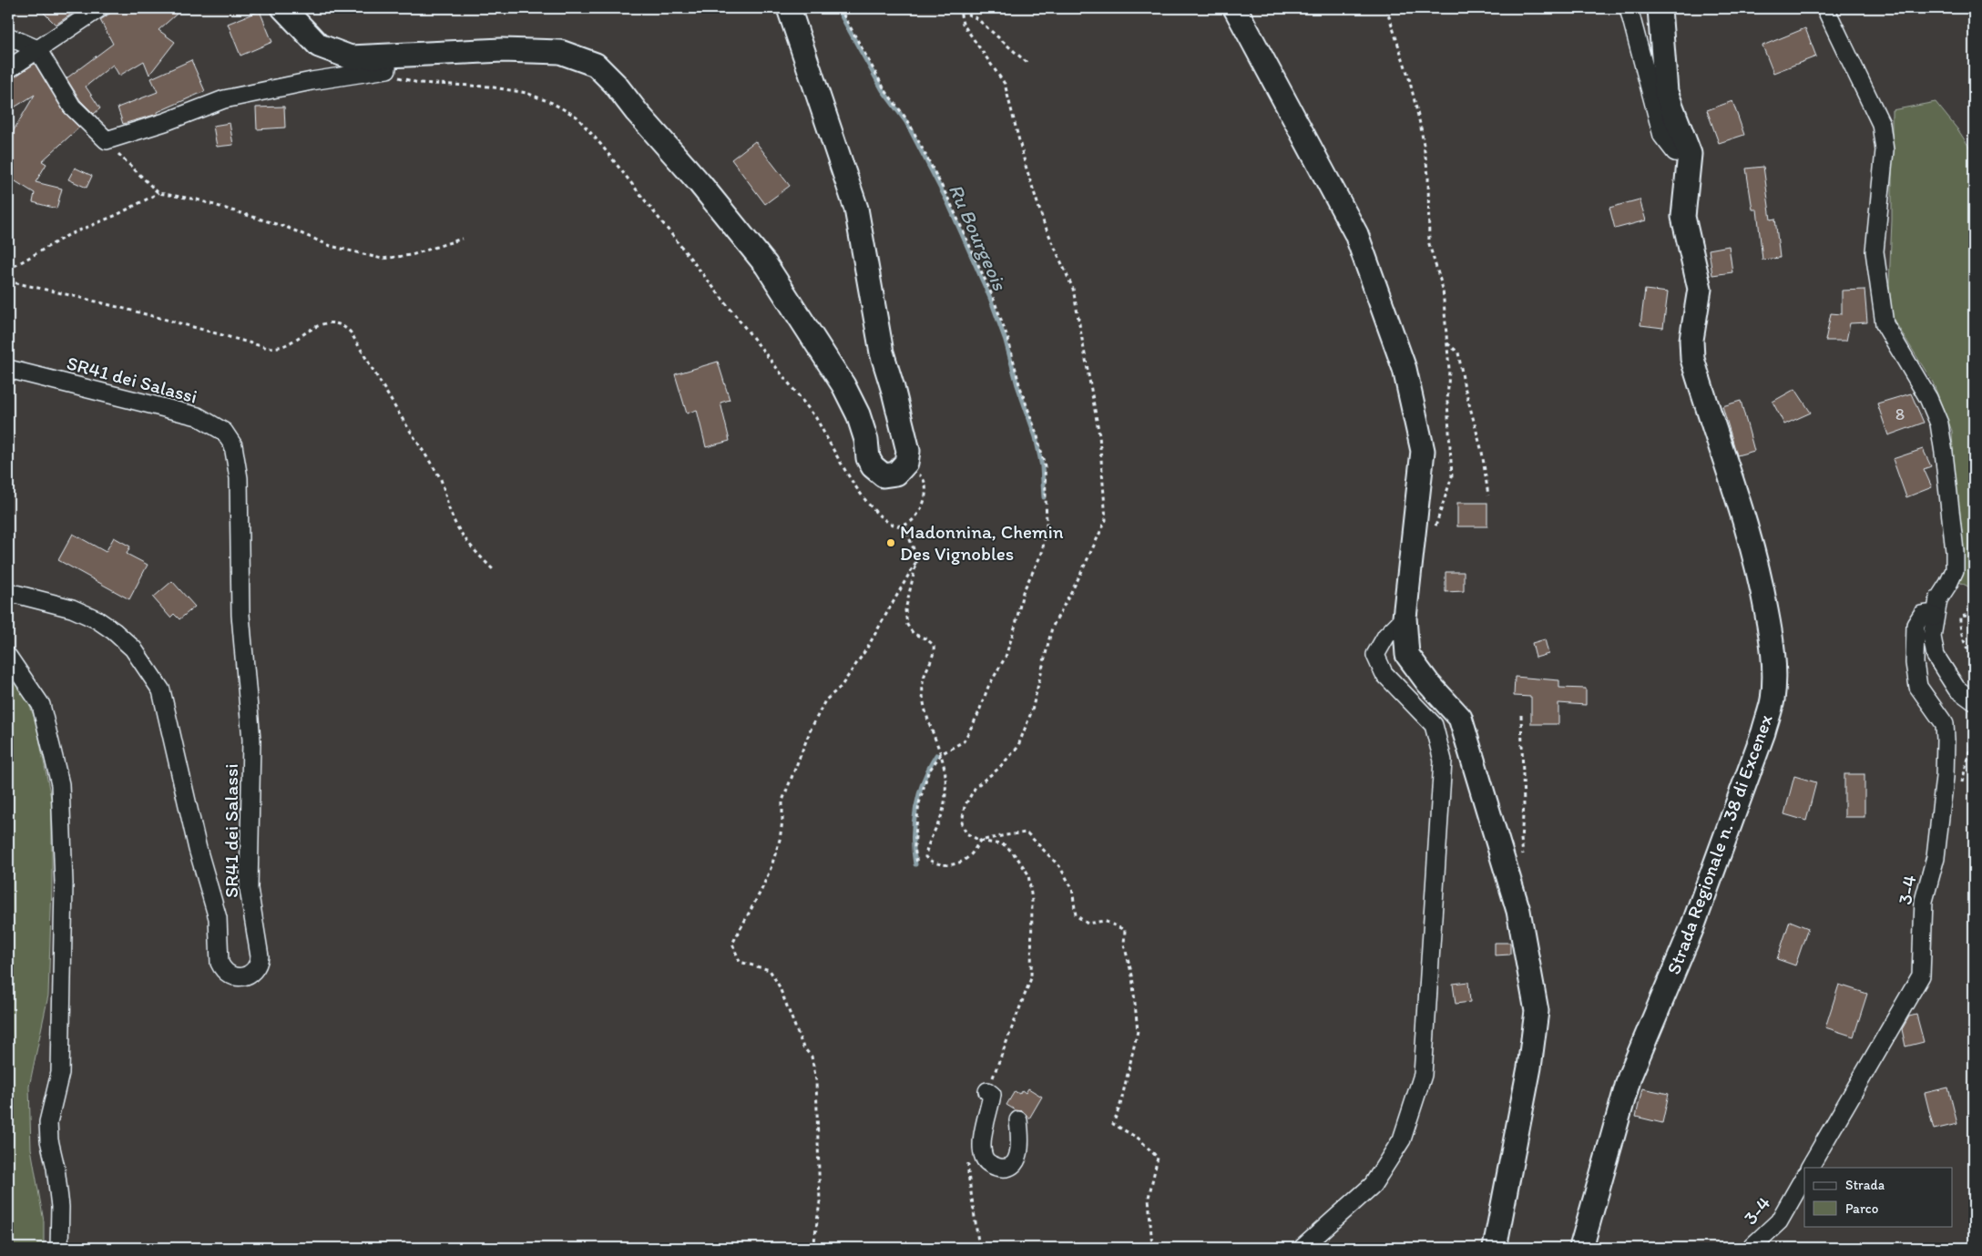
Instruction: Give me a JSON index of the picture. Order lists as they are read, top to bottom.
{
  "streets": {
    "main road": ["Strada Regionale n. 38 di Excenex"],
    "street": ["SR41 dei Salassi", "3-4"]
  },
  "water": ["Ru Bourgeois"],
  "places": ["Madonnina, Chemin Des Vignobles"],
  "house_numbers": ["8"],
  "legend": ["Strada", "Parco"]
}
